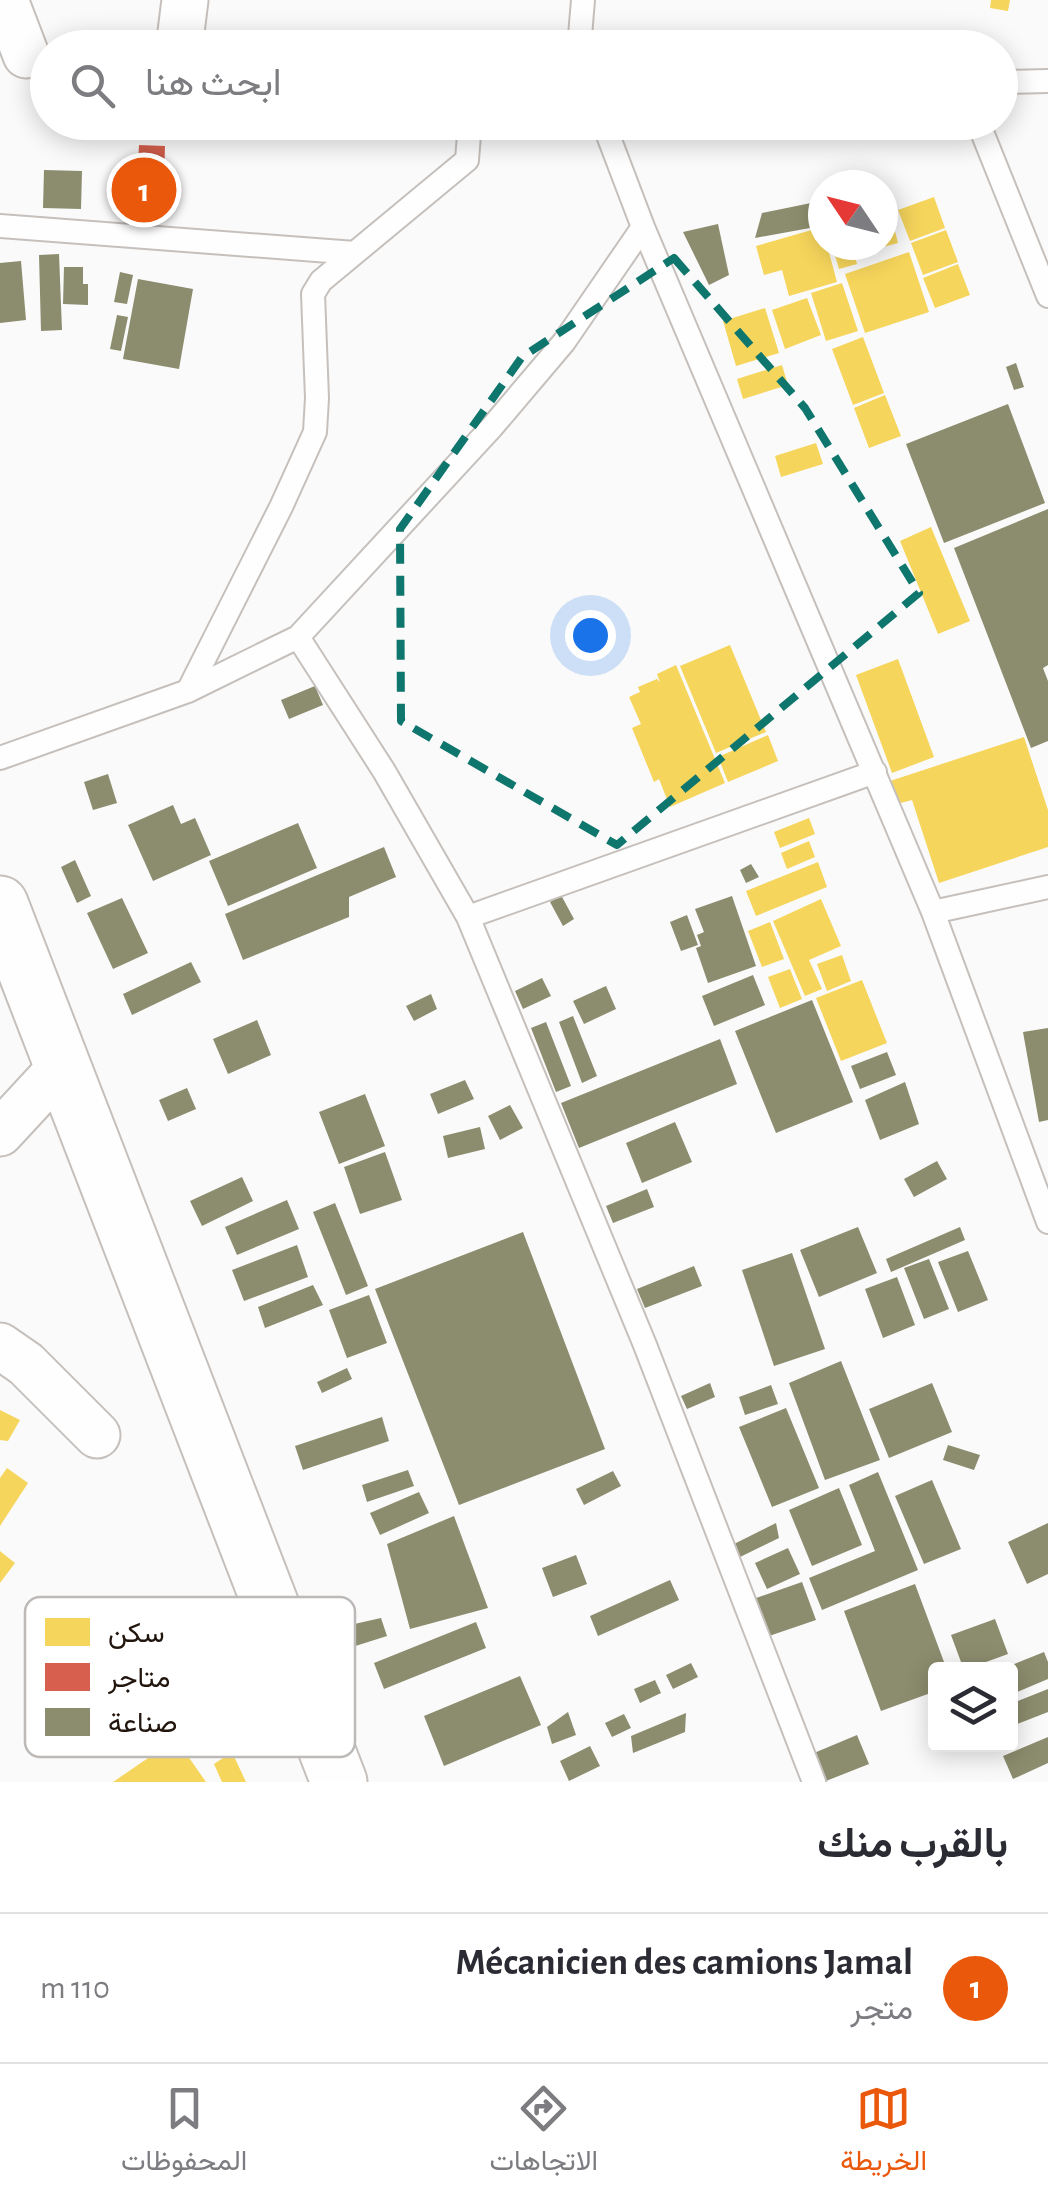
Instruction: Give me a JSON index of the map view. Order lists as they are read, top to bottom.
{
  "legend": ["سكن", "متاجر", "صناعة"],
  "north": "top left",
  "page": {
    "search": "ابحث هنا",
    "pins": "1",
    "heading": "بالقرب منك",
    "list": [
      {
        "mark": "1",
        "name": "Mécanicien des camions Jamal",
        "note": "متجر",
        "value": "110 m"
      }
    ],
    "nav": ["الخريطة", "الاتجاهات", "المحفوظات"]
  }
}
